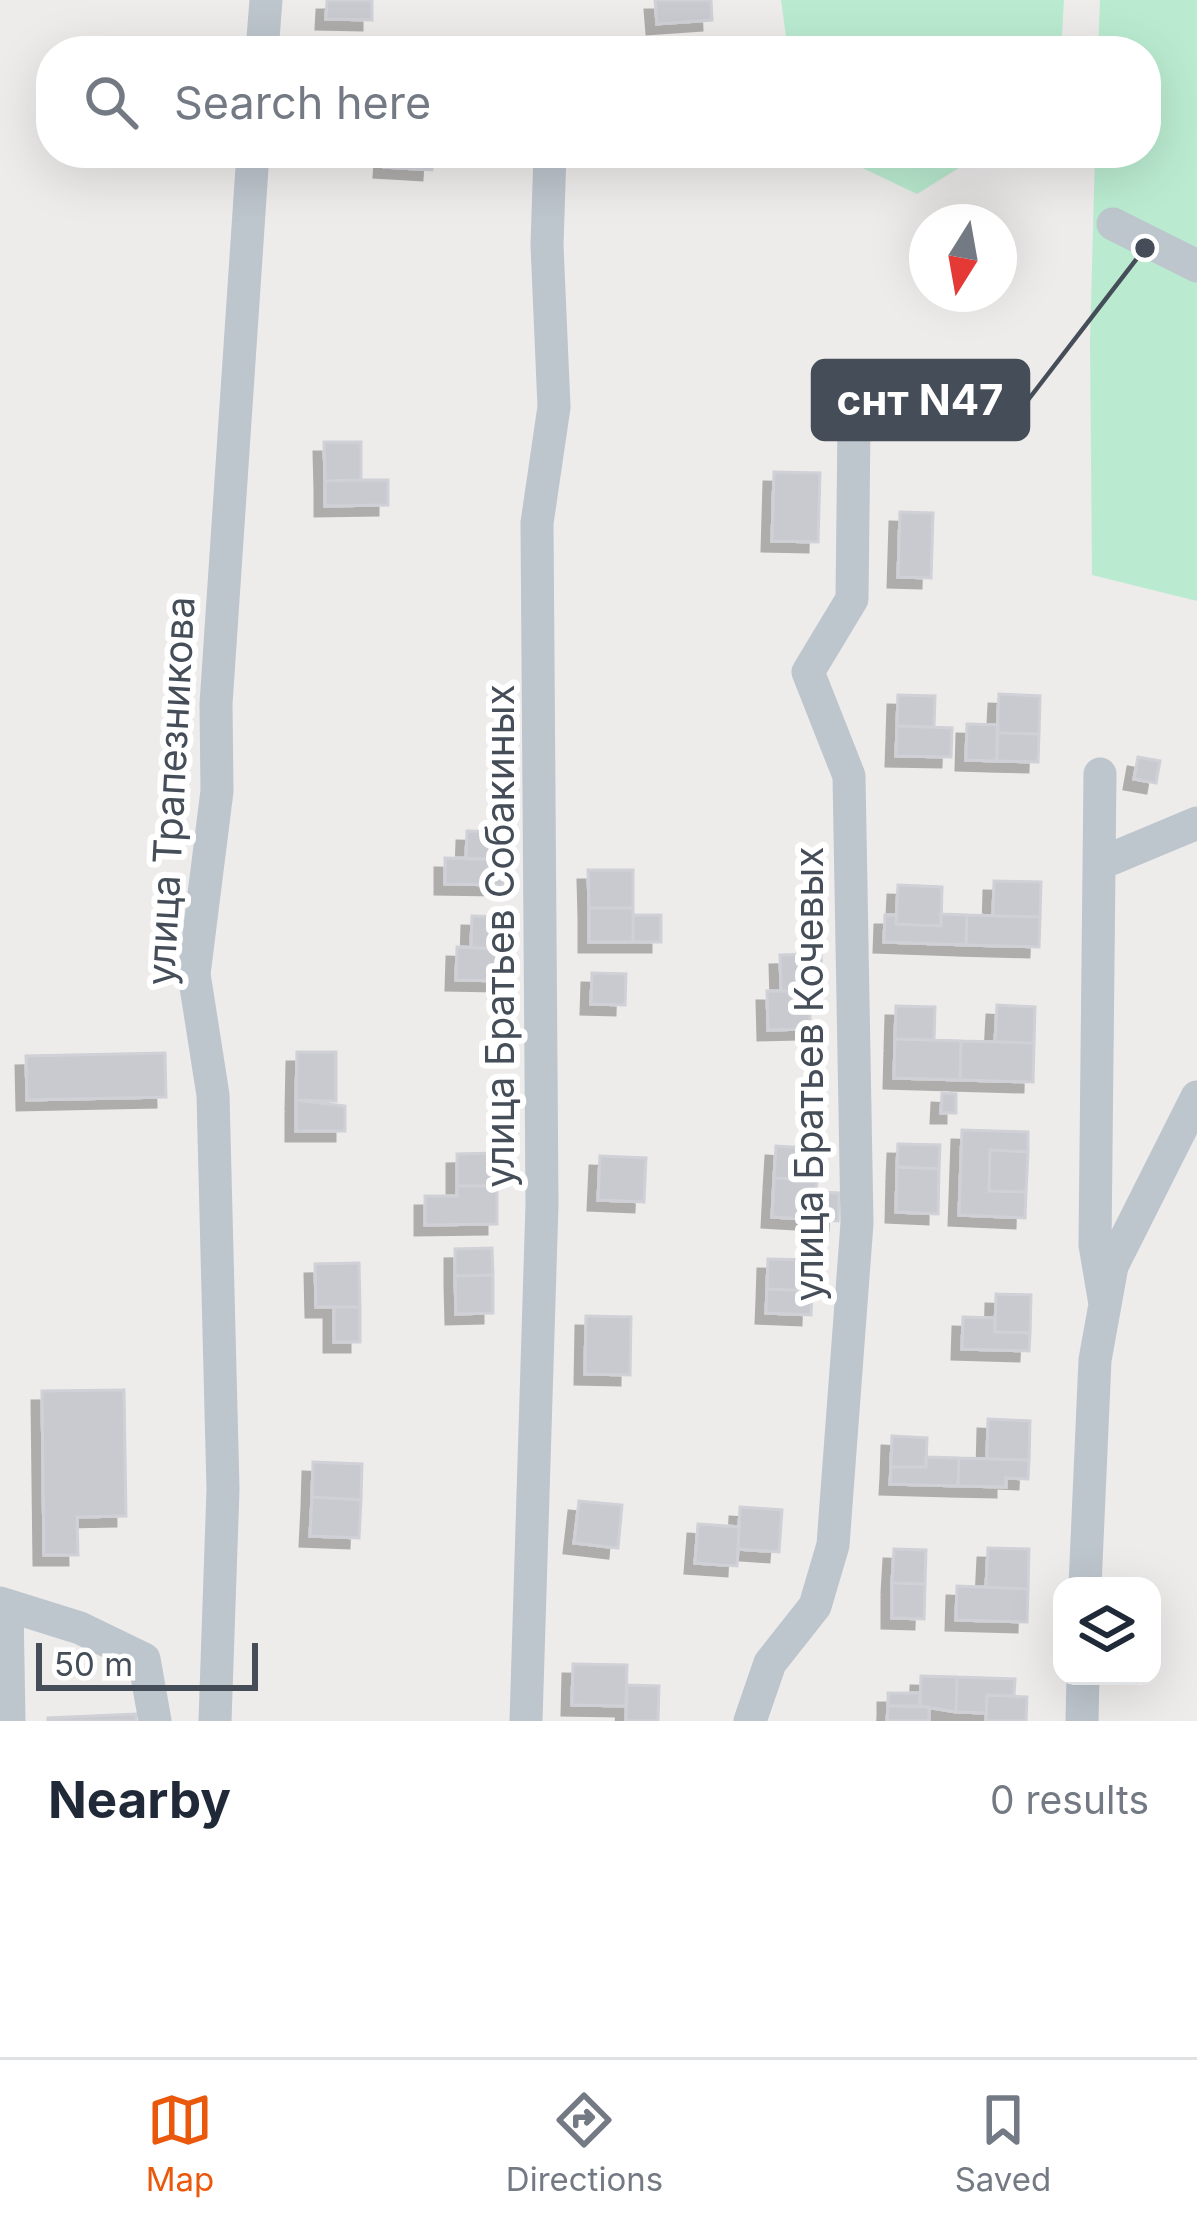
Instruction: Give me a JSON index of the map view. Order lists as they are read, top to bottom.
{
  "streets": {
    "street": ["улица Трапезникова", "улица Братьев Собакиных", "улица Братьев Кочевых"]
  },
  "places": ["снт N47"],
  "scale_bar": "50 m",
  "north": "bottom",
  "page": {
    "search": "Search here",
    "scale": "50 m",
    "heading": ["Nearby", "0 results"],
    "nav": ["Map", "Directions", "Saved"]
  }
}
